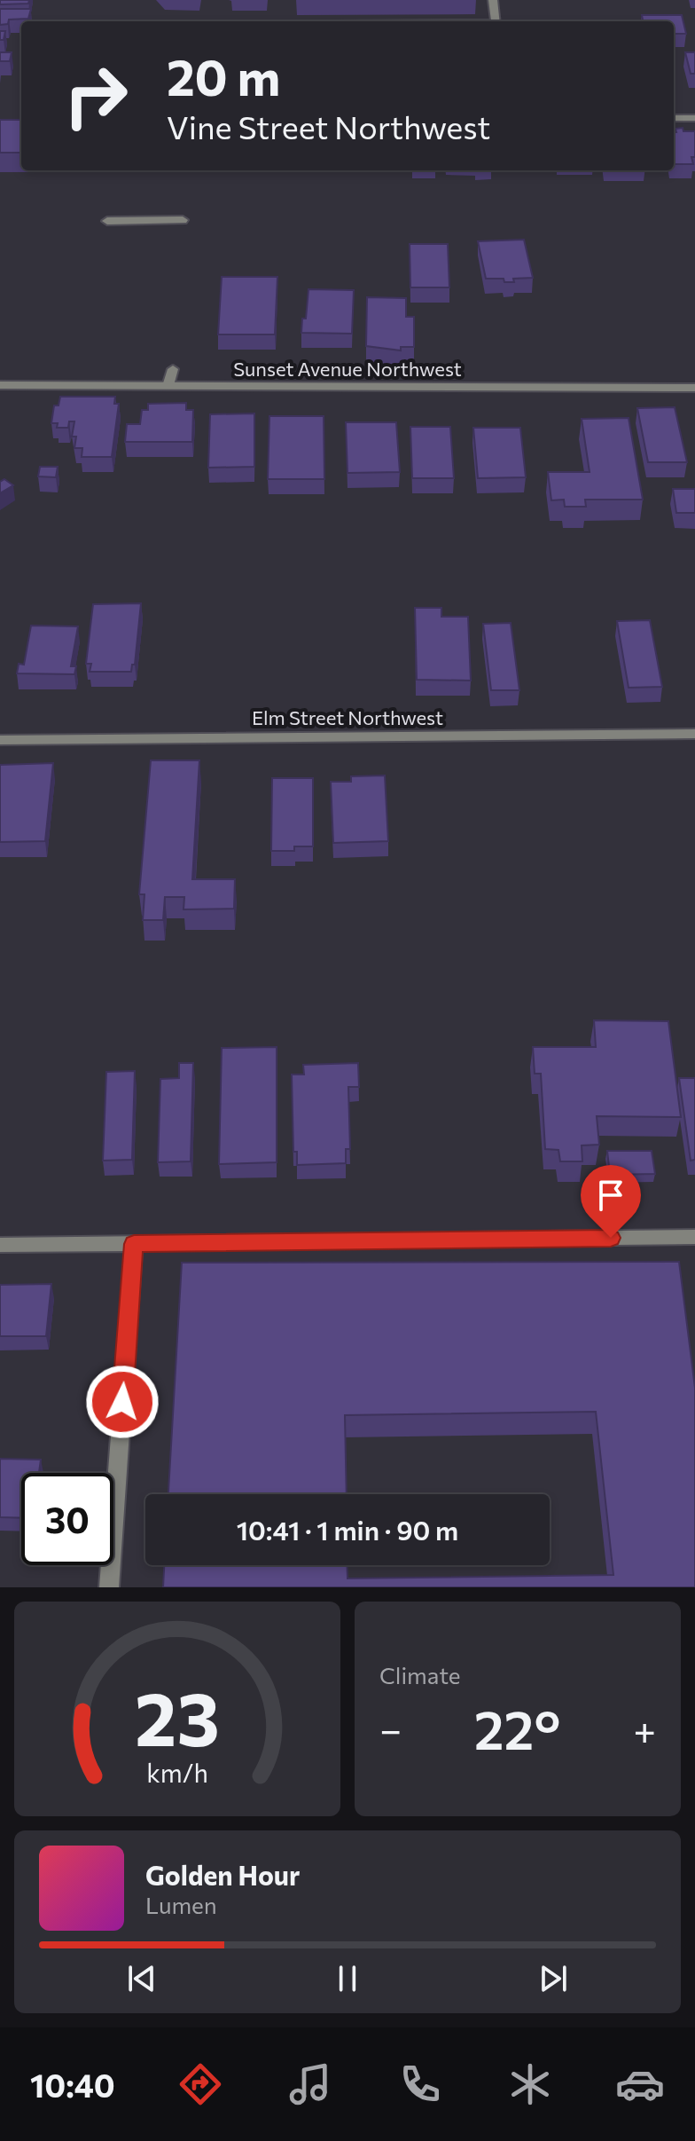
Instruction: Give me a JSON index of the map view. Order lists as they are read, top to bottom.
{
  "streets": {
    "street": ["Sunset Avenue Northwest", "Elm Street Northwest"]
  },
  "page": {
    "turn": ["20 m", "Vine Street Northwest"],
    "limit": "30",
    "trip": "10:41 · 1 min · 90 m",
    "tile": "Climate",
    "heat": ["−", "22°", "+"],
    "song": ["Golden Hour", "Lumen"],
    "tabs": "10:40",
    "gauge": ["23", "km/h"]
  }
}
